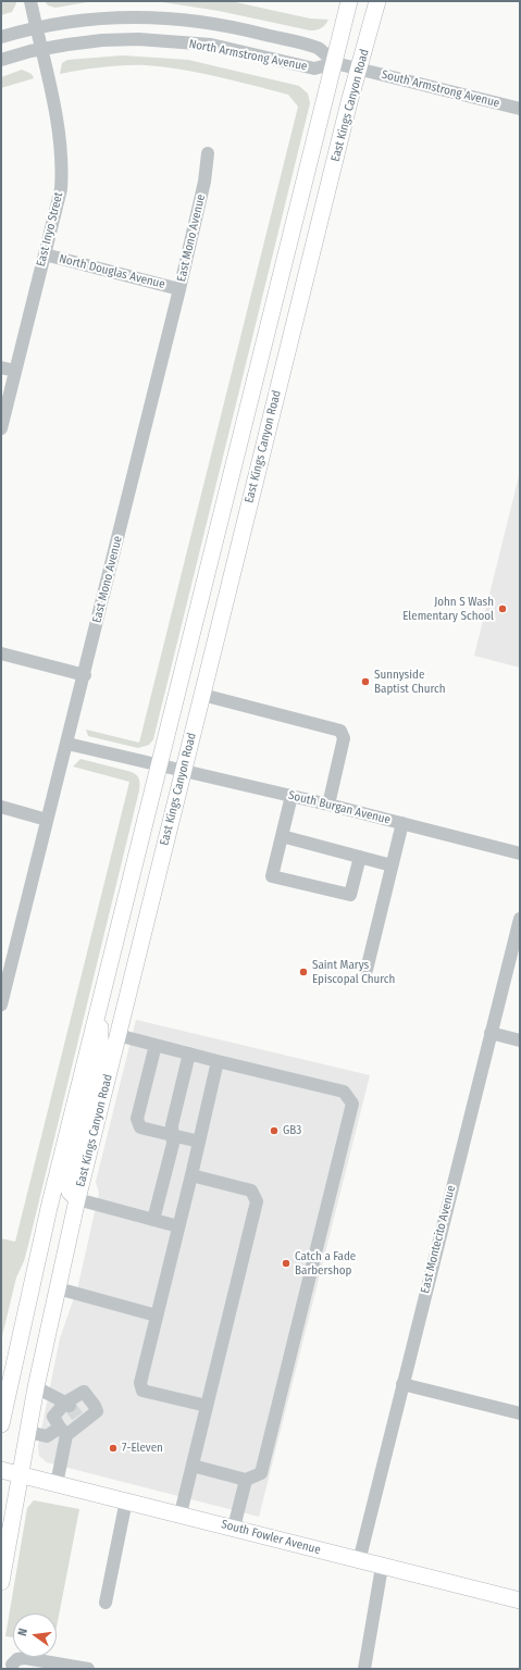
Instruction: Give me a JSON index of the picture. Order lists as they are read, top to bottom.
{
  "streets": {
    "main road": ["East Kings Canyon Road", "South Fowler Avenue"],
    "street": [
      "North Armstrong Avenue",
      "South Armstrong Avenue",
      "East Inyo Street",
      "East Mono Avenue",
      "North Douglas Avenue",
      "South Burgan Avenue",
      "East Montecito Avenue"
    ]
  },
  "crossings": [
    ["North Armstrong Avenue", "South Armstrong Avenue"],
    ["North Armstrong Avenue", "East Kings Canyon Road"],
    ["North Armstrong Avenue", "East Inyo Street"],
    ["South Armstrong Avenue", "East Kings Canyon Road"],
    ["East Kings Canyon Road", "South Burgan Avenue"],
    ["East Kings Canyon Road", "South Fowler Avenue"],
    ["East Inyo Street", "North Douglas Avenue"],
    ["East Mono Avenue", "North Douglas Avenue"],
    ["East Mono Avenue", "South Burgan Avenue"],
    ["East Montecito Avenue", "South Fowler Avenue"]
  ],
  "places": [
    "John S Wash Elementary School",
    "Sunnyside Baptist Church",
    "Saint Marys Episcopal Church",
    "GB3",
    "Catch a Fade Barbershop",
    "7-Eleven"
  ],
  "north": "left"
}
